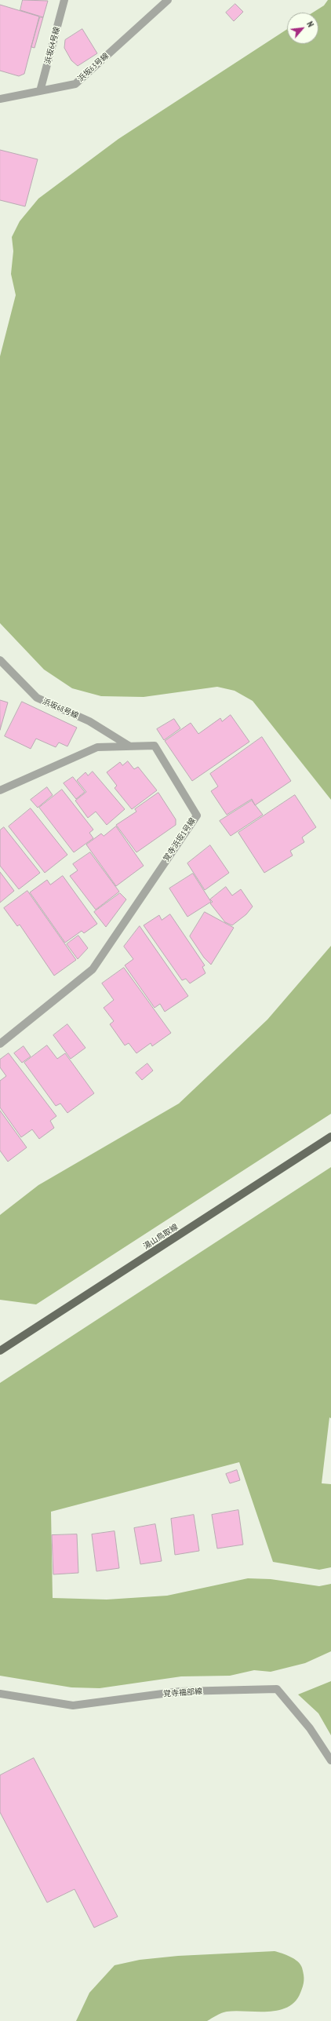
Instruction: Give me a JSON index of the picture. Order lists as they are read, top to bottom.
{
  "streets": {
    "main road": ["湯山鳥取線"],
    "street": [
      "浜坂64号線",
      "浜坂63号線",
      "浜坂68号線",
      "覚寺浜坂1号線",
      "覚寺福部線"
    ]
  },
  "crossings": [
    ["浜坂64号線", "浜坂63号線"],
    ["浜坂68号線", "覚寺浜坂1号線"]
  ],
  "north": "top right"
}
